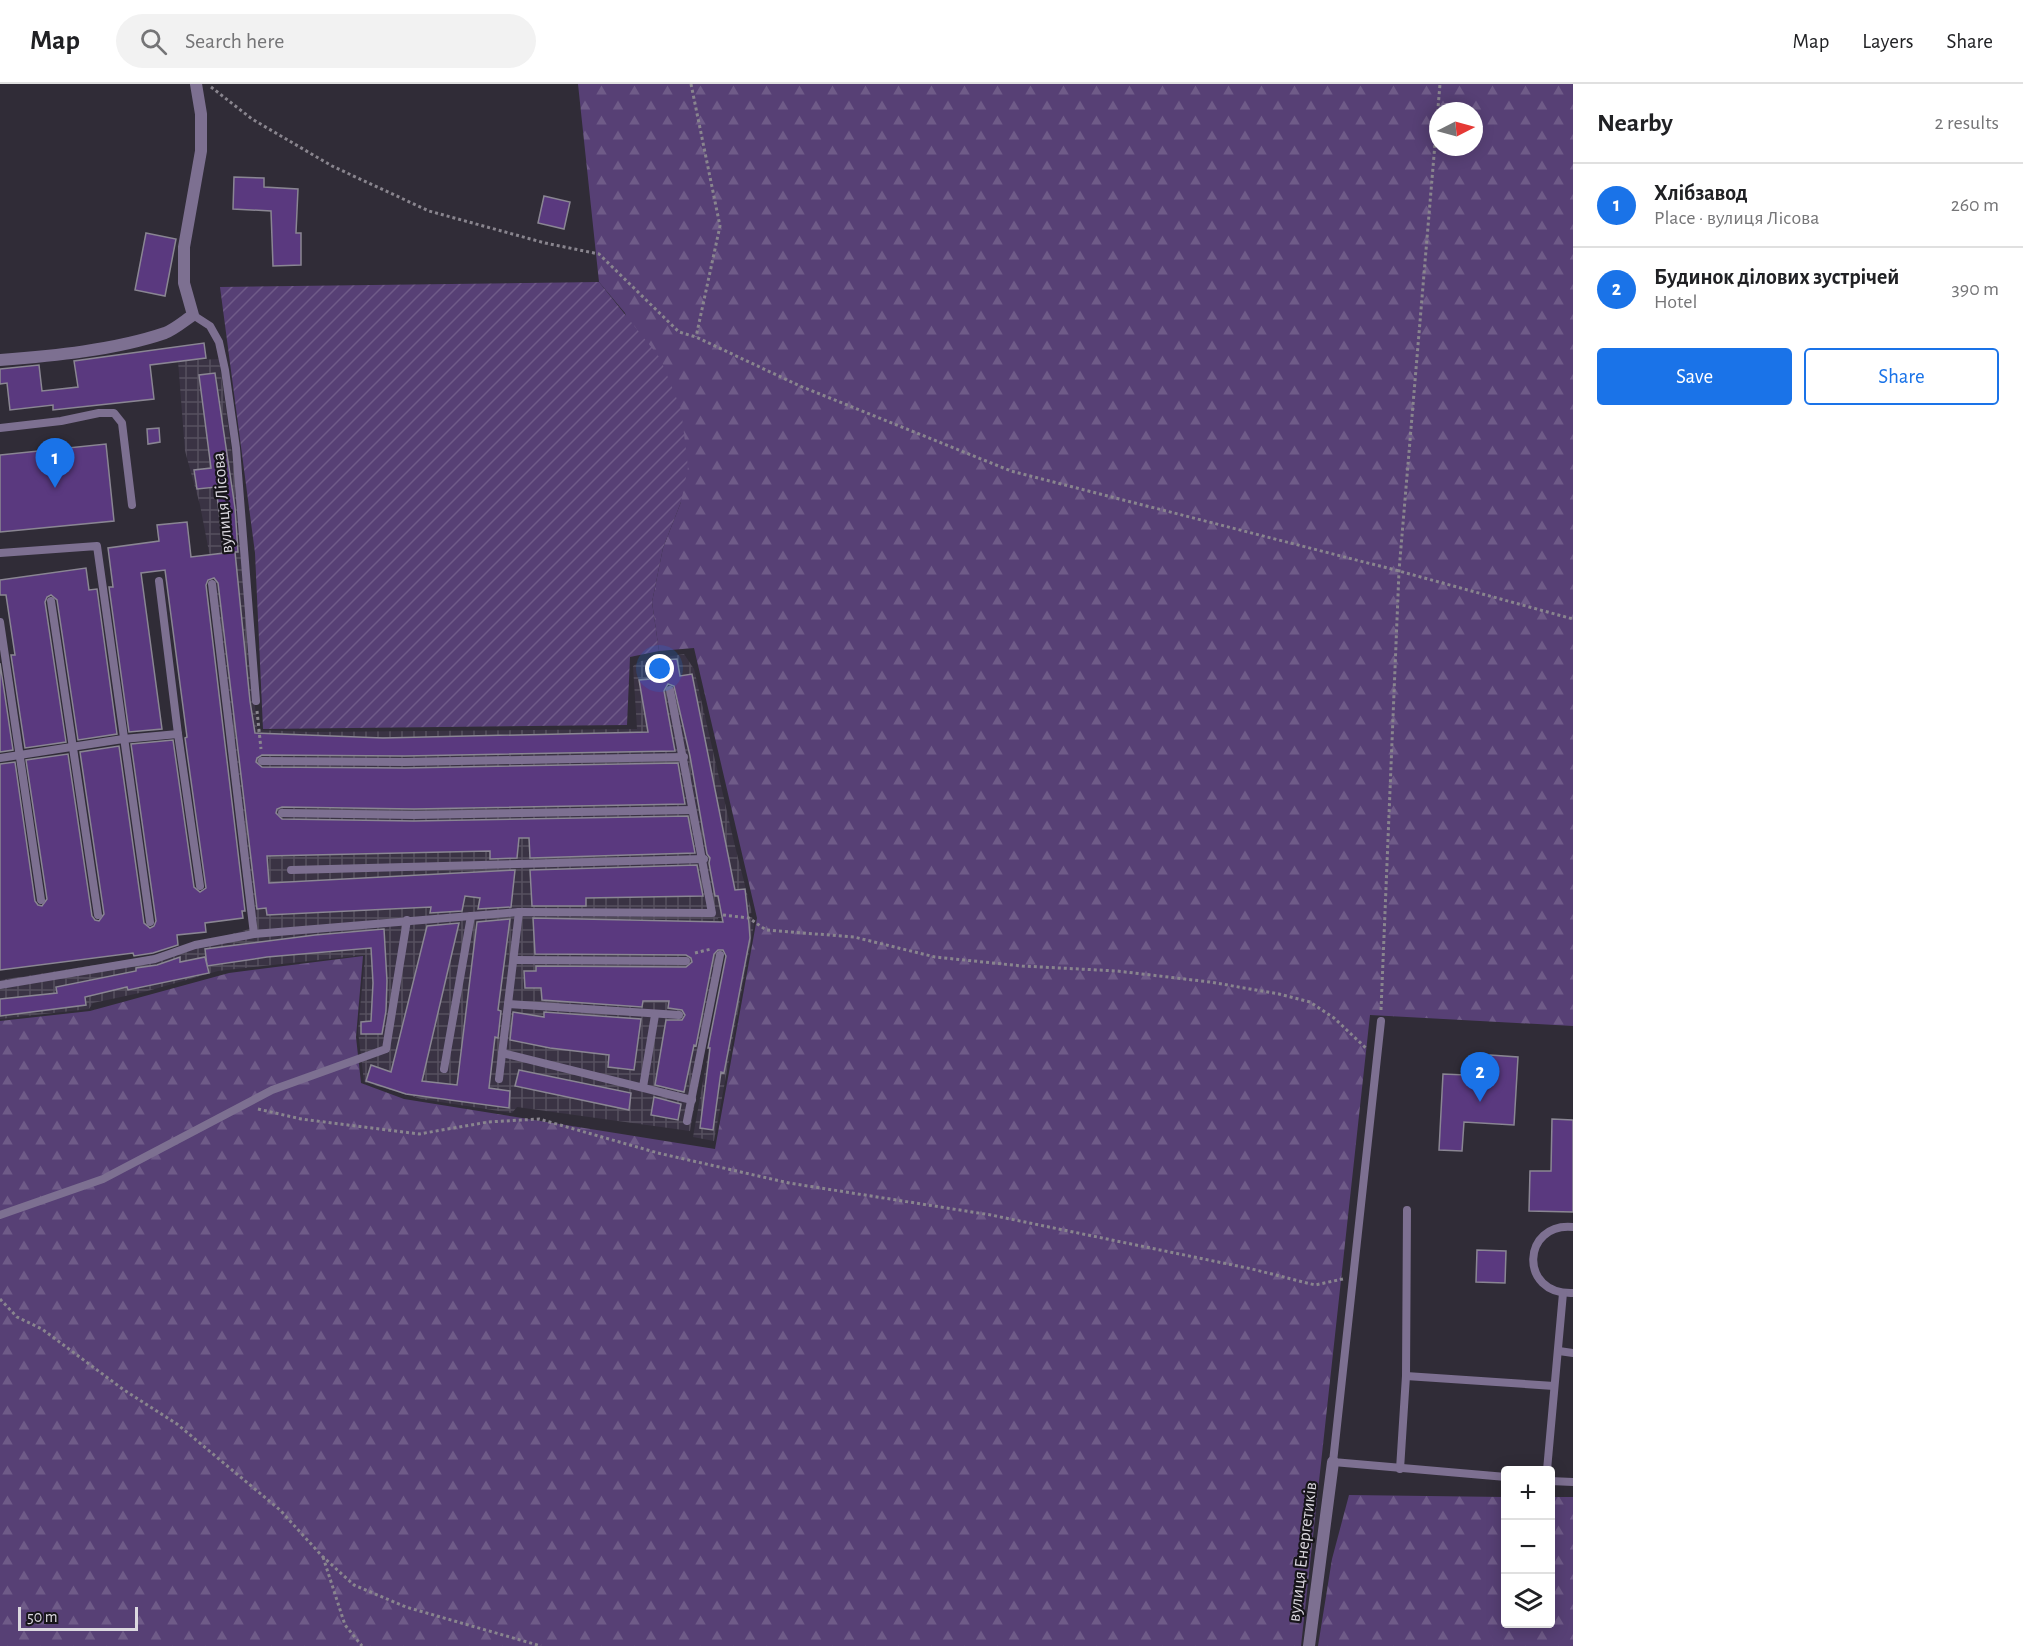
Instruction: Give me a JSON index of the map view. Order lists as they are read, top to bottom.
{
  "streets": {
    "street": ["вулиця Енергетиків"],
    "lane": ["вулиця Лісова"]
  },
  "scale_bar": "50 m",
  "north": "right",
  "page": {
    "header": "Map",
    "search": "Search here",
    "nav": ["Map", "Layers", "Share"],
    "heading": ["Nearby", "2 results"],
    "list": [
      {
        "mark": "1",
        "name": "Хлібзавод",
        "note": "Place · вулиця Лісова",
        "value": "260 m"
      },
      {
        "mark": "2",
        "name": "Будинок ділових зустрічей",
        "note": "Hotel",
        "value": "390 m"
      }
    ],
    "buttons": ["Save", "Share"],
    "pins": ["1", "2"],
    "map_buttons": ["+", "−"],
    "scale": "50 m"
  }
}
